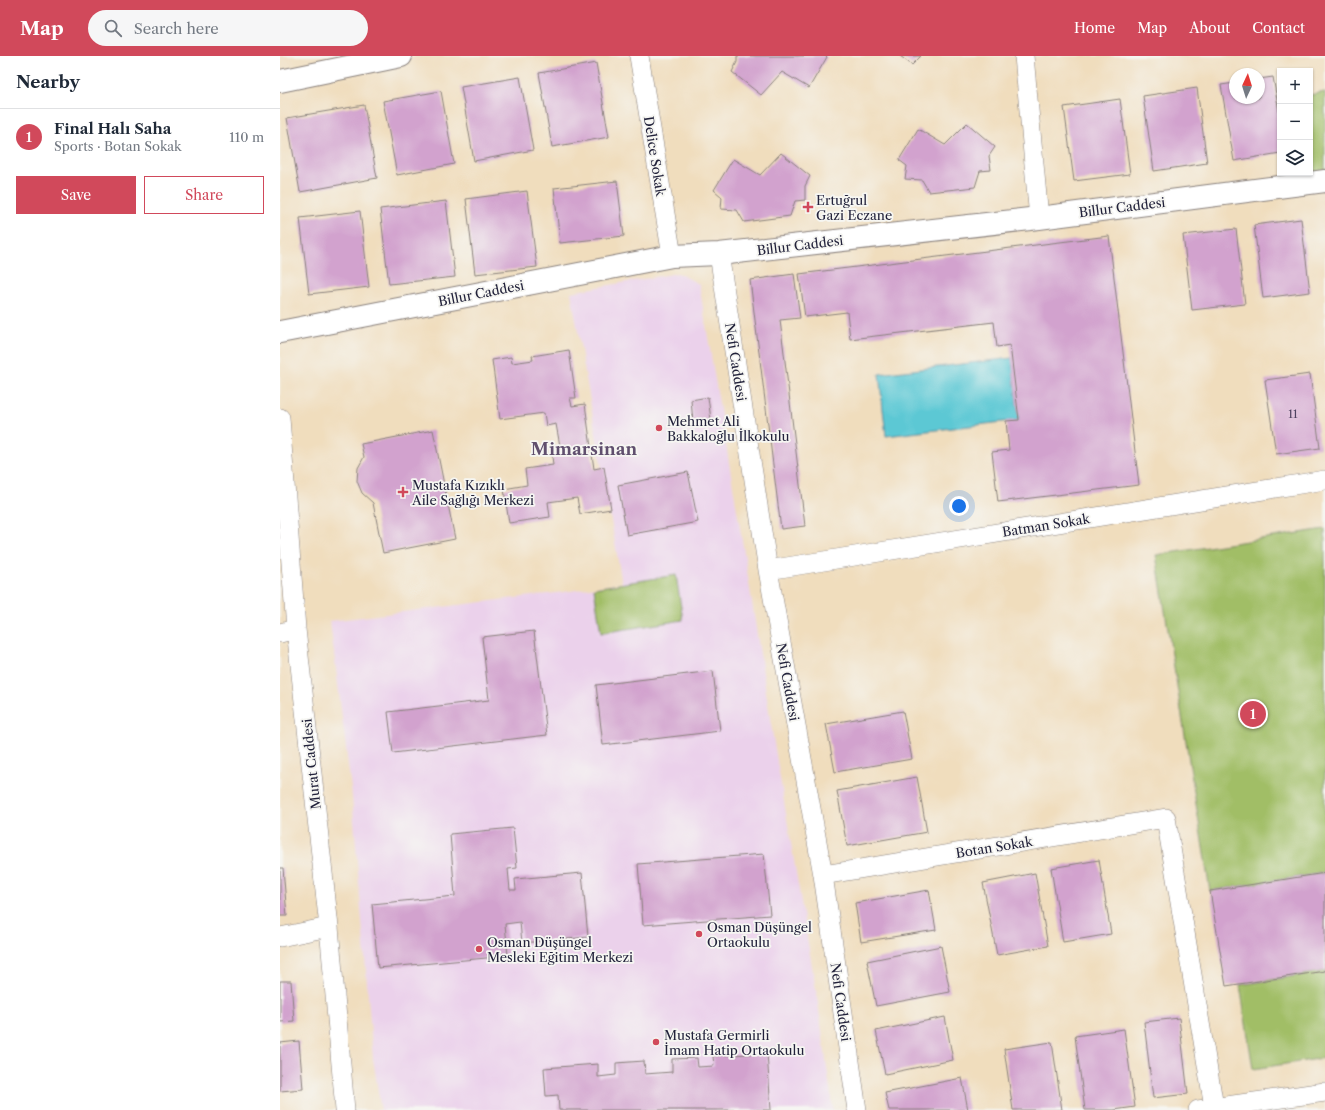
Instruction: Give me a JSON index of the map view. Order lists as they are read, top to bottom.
{
  "streets": {
    "street": [
      "Delice Sokak",
      "Billur Caddesi",
      "Nefi Caddesi",
      "Batman Sokak",
      "Murat Caddesi",
      "Botan Sokak"
    ]
  },
  "crossings": [
    ["Delice Sokak", "Billur Caddesi"],
    ["Billur Caddesi", "Nefi Caddesi"],
    ["Nefi Caddesi", "Batman Sokak"],
    ["Nefi Caddesi", "Botan Sokak"]
  ],
  "districts": ["Mimarsinan"],
  "places": {
    "health": ["Ertuğrul Gazi Eczane", "Mustafa Kızıklı Aile Sağlığı Merkezi"],
    "other": [
      "Mehmet Ali Bakkaloğlu İlkokulu",
      "Osman Düşüngel Ortaokulu",
      "Osman Düşüngel Mesleki Eğitim Merkezi",
      "Mustafa Germirli İmam Hatip Ortaokulu"
    ]
  },
  "house_numbers": ["11"],
  "north": "top",
  "page": {
    "header": "Map",
    "search": "Search here",
    "nav": [
      "Home",
      "Map",
      "About",
      "Contact"
    ],
    "heading": "Nearby",
    "map_buttons": ["+", "−"],
    "list": [
      {
        "mark": "1",
        "name": "Final Halı Saha",
        "note": "Sports · Botan Sokak",
        "value": "110 m"
      }
    ],
    "buttons": ["Save", "Share"],
    "pins": "1"
  }
}
